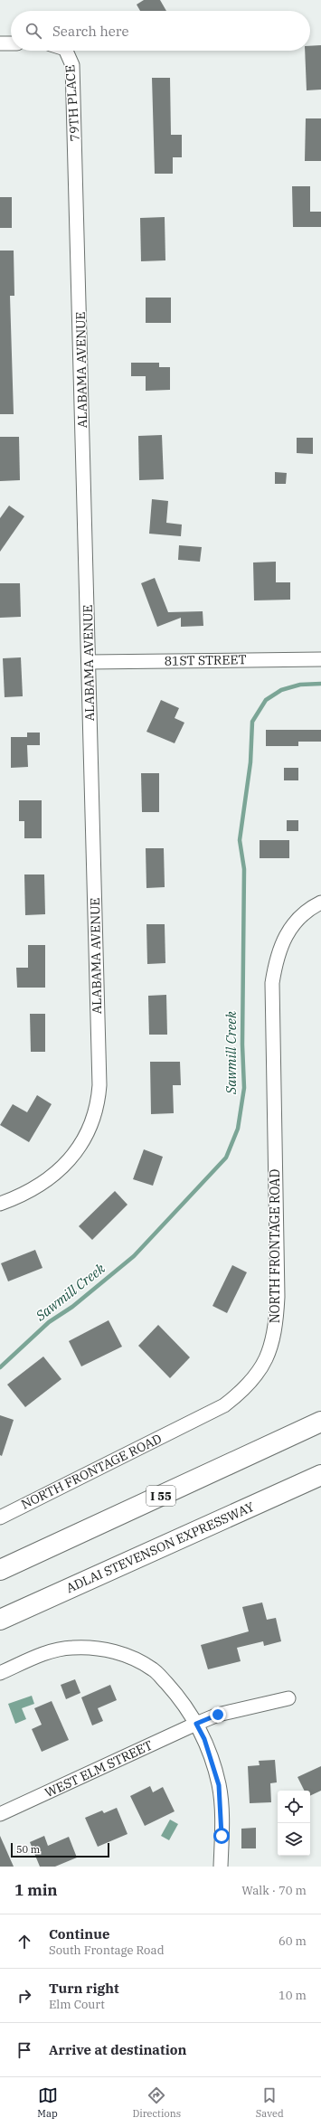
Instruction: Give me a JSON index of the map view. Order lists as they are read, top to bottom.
{
  "streets": {
    "highway": ["I 55", "ADLAI STEVENSON EXPRESSWAY"],
    "street": [
      "79TH PLACE",
      "ALABAMA AVENUE",
      "81ST STREET",
      "NORTH FRONTAGE ROAD",
      "WEST ELM STREET"
    ]
  },
  "crossings": [
    ["79TH PLACE", "ALABAMA AVENUE"],
    ["ALABAMA AVENUE", "81ST STREET"]
  ],
  "water": ["Sawmill Creek"],
  "scale_bar": "50 m",
  "page": {
    "search": "Search here",
    "scale": "50 m",
    "heading": ["1 min", "Walk · 70 m"],
    "list": [
      ["Continue", "South Frontage Road", "60 m"],
      ["Turn right", "Elm Court", "10 m"],
      "Arrive at destination"
    ],
    "nav": ["Map", "Directions", "Saved"]
  }
}
